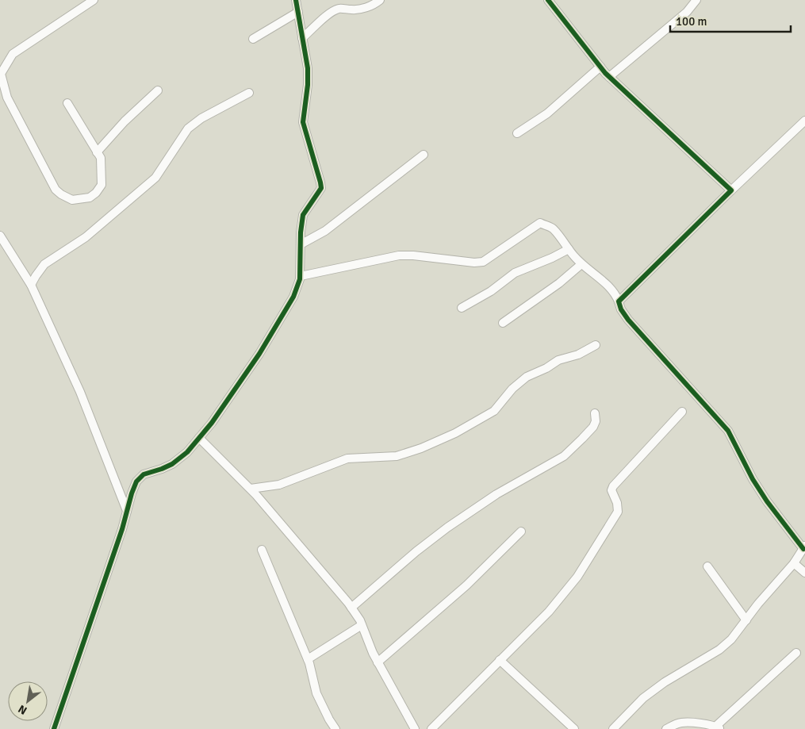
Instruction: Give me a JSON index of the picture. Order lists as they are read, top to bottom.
{
  "scale_bar": "100 m",
  "north": "bottom left"
}
